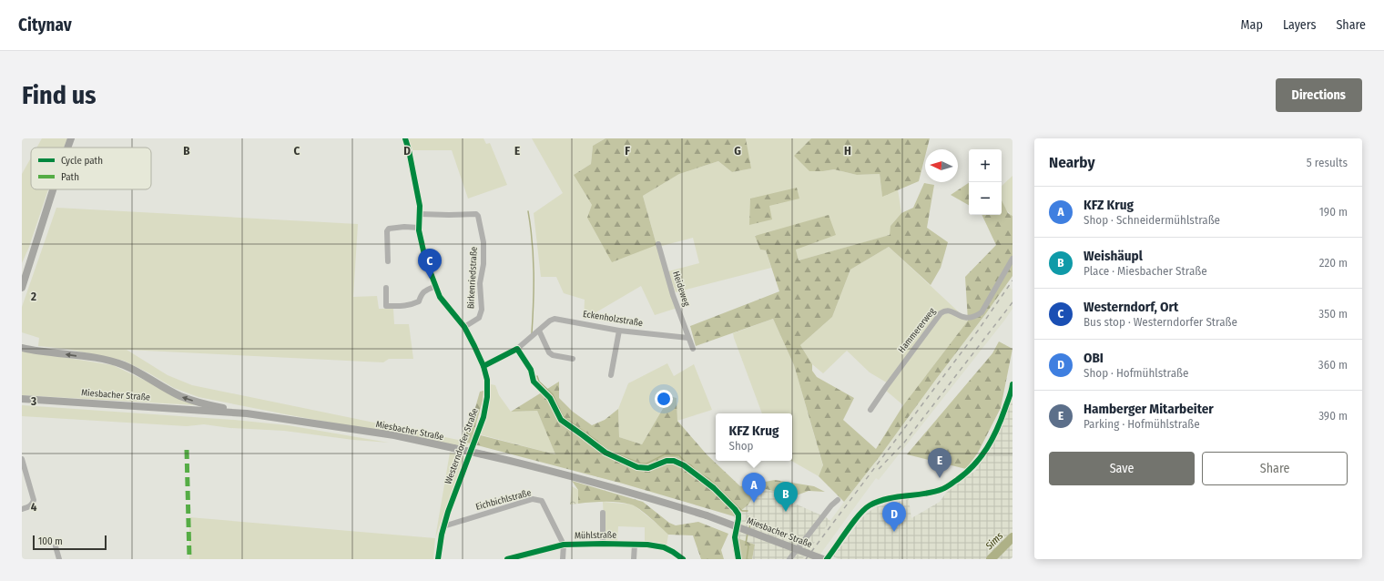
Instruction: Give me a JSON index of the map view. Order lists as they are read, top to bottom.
{
  "streets": {
    "main road": ["Miesbacher Straße"],
    "street": [
      "Birkenriedstraße",
      "Heideweg",
      "Eckenholzstraße",
      "Hammererweg",
      "Westerndorfer Straße",
      "Eichbichlstraße",
      "Mühlstraße"
    ]
  },
  "crossings": [
    ["Birkenriedstraße", "Westerndorfer Straße"],
    ["Heideweg", "Eckenholzstraße"],
    ["Eckenholzstraße", "Westerndorfer Straße"],
    ["Westerndorfer Straße", "Eichbichlstraße"],
    ["Eichbichlstraße", "Mühlstraße"]
  ],
  "water": ["Sims"],
  "legend": ["Cycle path", "Path"],
  "scale_bar": "100 m",
  "north": "left",
  "page": {
    "header": "Citynav",
    "nav": ["Map", "Layers", "Share"],
    "buttons": [
      "Directions",
      ["Save", "Share"]
    ],
    "title": "Find us",
    "heading": ["Nearby", "5 results"],
    "map_buttons": ["+", "−"],
    "list": [
      {
        "mark": "A",
        "name": "KFZ Krug",
        "note": "Shop · Schneidermühlstraße",
        "value": "190 m"
      },
      {
        "mark": "B",
        "name": "Weishäupl",
        "note": "Place · Miesbacher Straße",
        "value": "220 m"
      },
      {
        "mark": "C",
        "name": "Westerndorf, Ort",
        "note": "Bus stop · Westerndorfer Straße",
        "value": "350 m"
      },
      {
        "mark": "D",
        "name": "OBI",
        "note": "Shop · Hofmühlstraße",
        "value": "360 m"
      },
      {
        "mark": "E",
        "name": "Hamberger Mitarbeiter",
        "note": "Parking · Hofmühlstraße",
        "value": "390 m"
      }
    ],
    "pins": [
      "C",
      "E",
      "A",
      "B",
      "D"
    ],
    "popup": ["KFZ Krug", "Shop"],
    "scale": "100 m"
  },
  "grid": {
    "columns": [
      "B",
      "C",
      "D",
      "E",
      "F",
      "G",
      "H"
    ],
    "rows": ["2", "3", "4"]
  }
}
